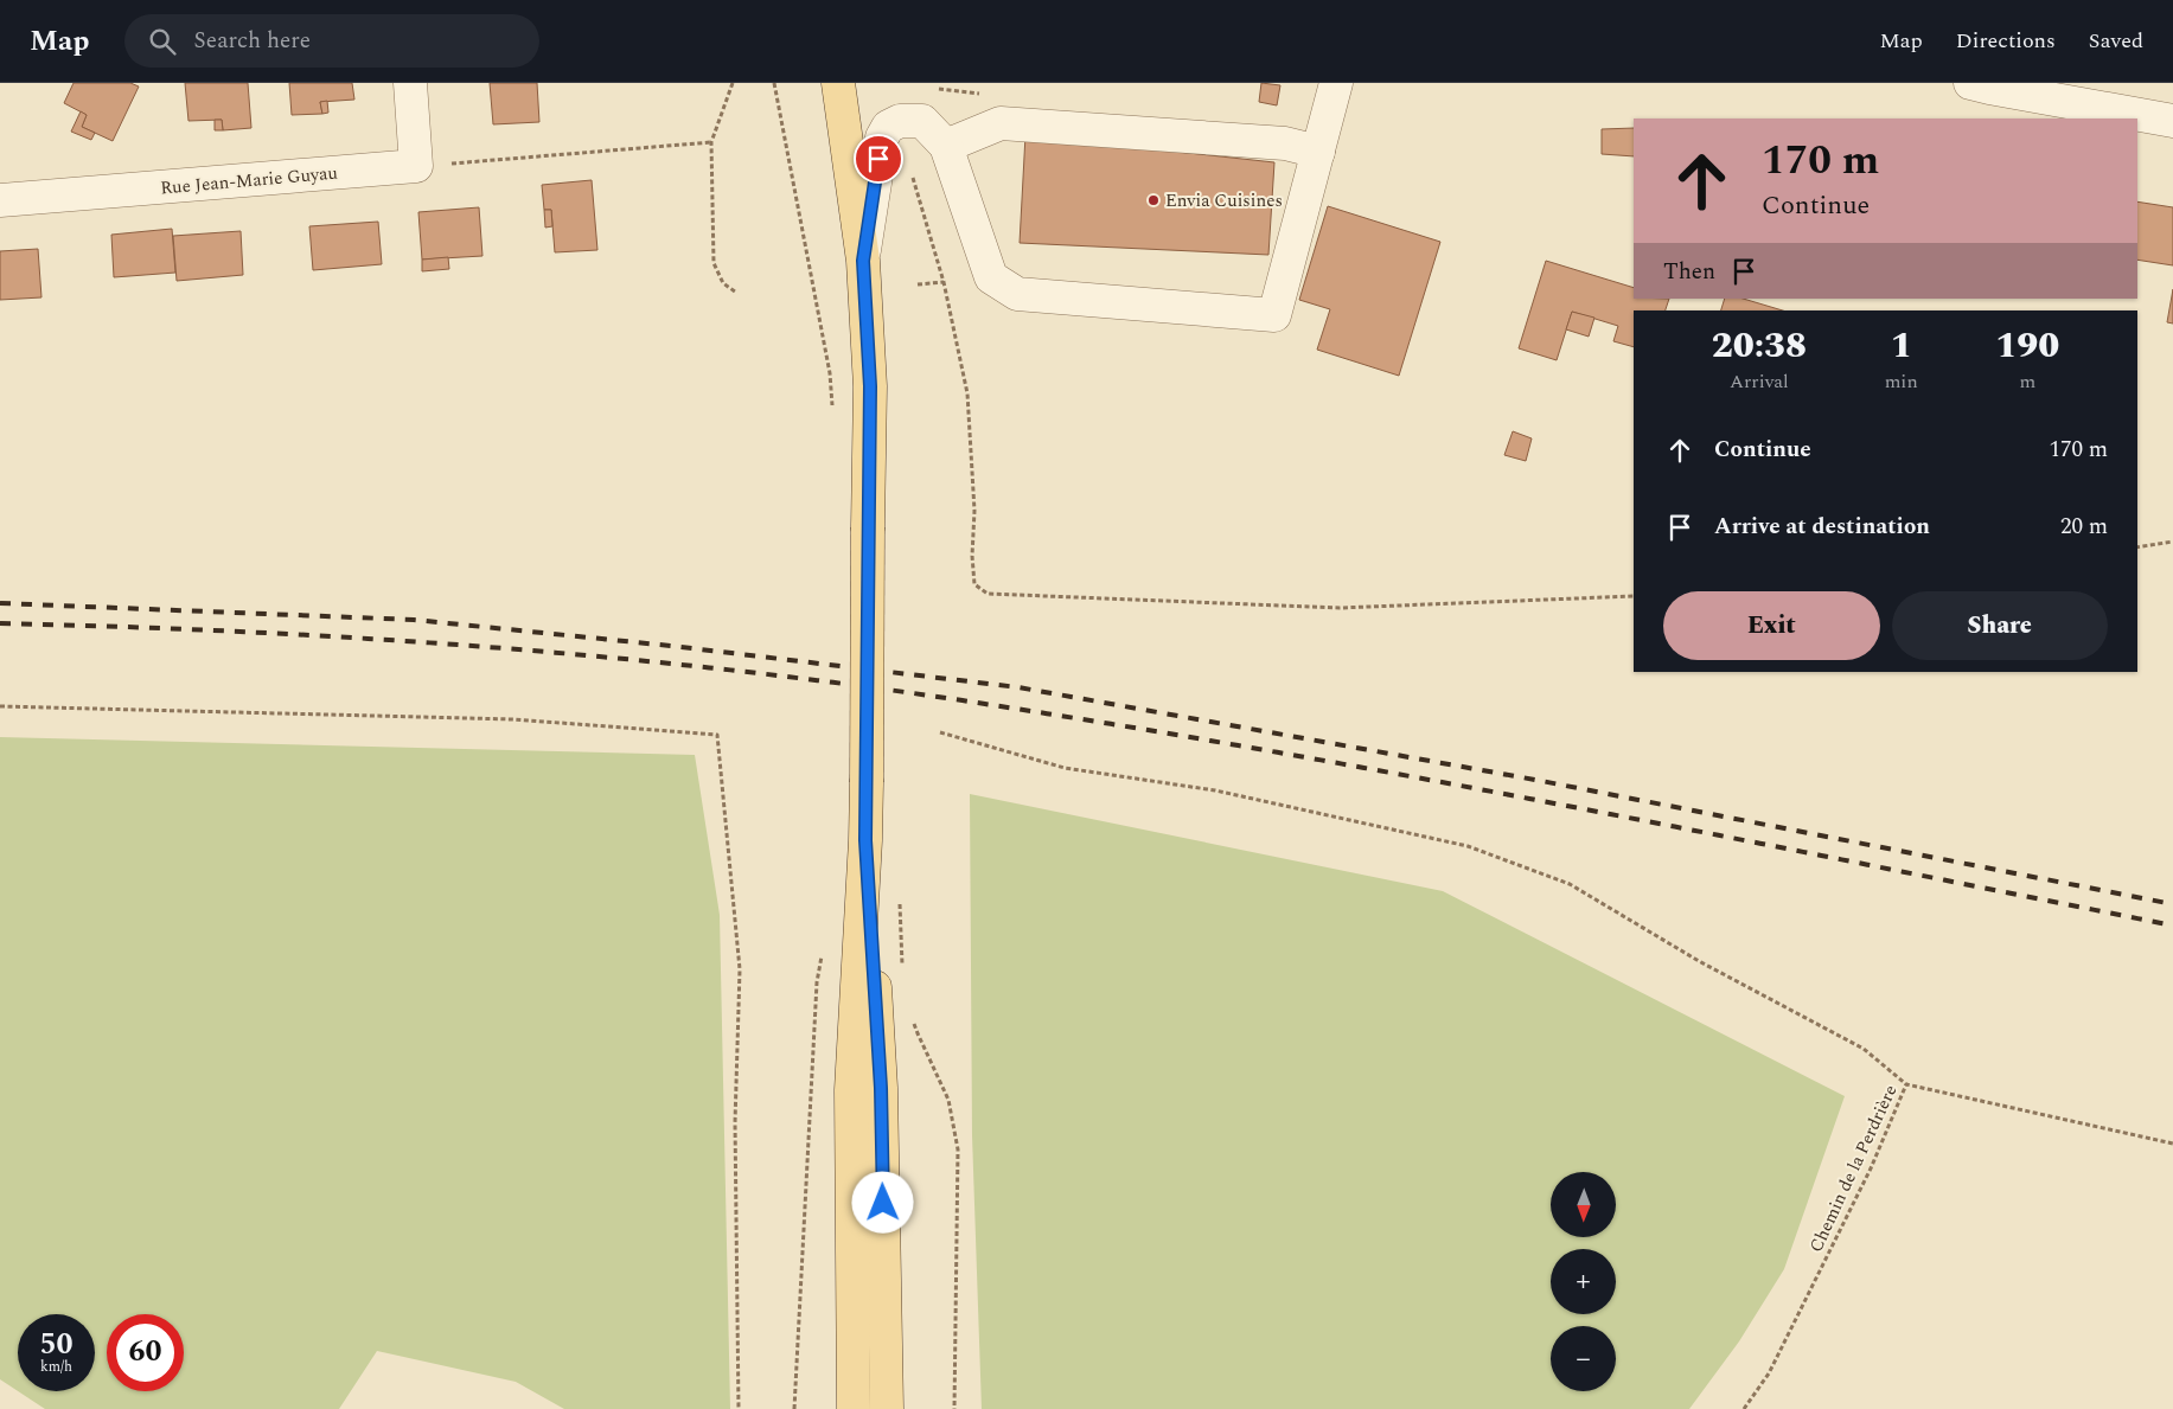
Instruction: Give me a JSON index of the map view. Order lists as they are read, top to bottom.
{
  "streets": {
    "street": ["Rue Jean-Marie Guyau"],
    "path": ["Chemin de la Perdrière"]
  },
  "places": ["Envia Cuisines"],
  "north": "bottom",
  "page": {
    "header": "Map",
    "search": "Search here",
    "nav": ["Map", "Directions", "Saved"],
    "turn": ["170 m", "Continue"],
    "then": "Then",
    "eta": [
      "20:38",
      "Arrival",
      "1",
      "min",
      "190",
      "m"
    ],
    "list": [
      {
        "name": "Continue",
        "value": "170 m"
      },
      {
        "name": "Arrive at destination",
        "value": "20 m"
      }
    ],
    "buttons": ["Exit", "Share"],
    "map_buttons": ["+", "−"],
    "speed": "50 km/h",
    "limit": "60"
  }
}
